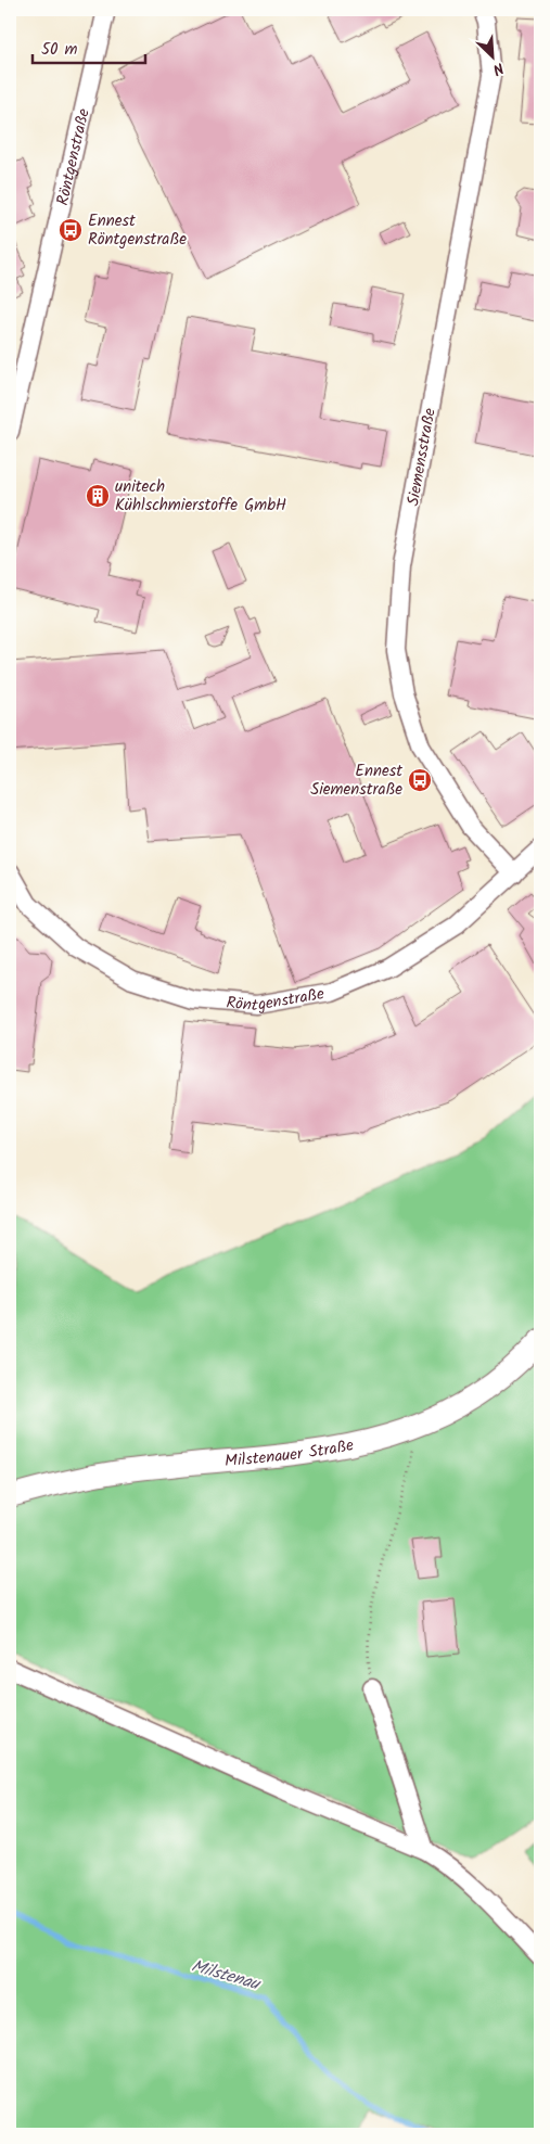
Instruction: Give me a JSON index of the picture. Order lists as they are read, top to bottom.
{
  "streets": {
    "street": ["Röntgenstraße", "Siemensstraße", "Milstenauer Straße"]
  },
  "crossings": [
    ["Röntgenstraße", "Siemensstraße"]
  ],
  "water": ["Milstenau"],
  "places": {
    "bus stop": ["Ennest Röntgenstraße", "Ennest Siemenstraße"],
    "building": ["unitech Kühlschmierstoffe GmbH"]
  },
  "scale_bar": "50 m",
  "north": "bottom right"
}
